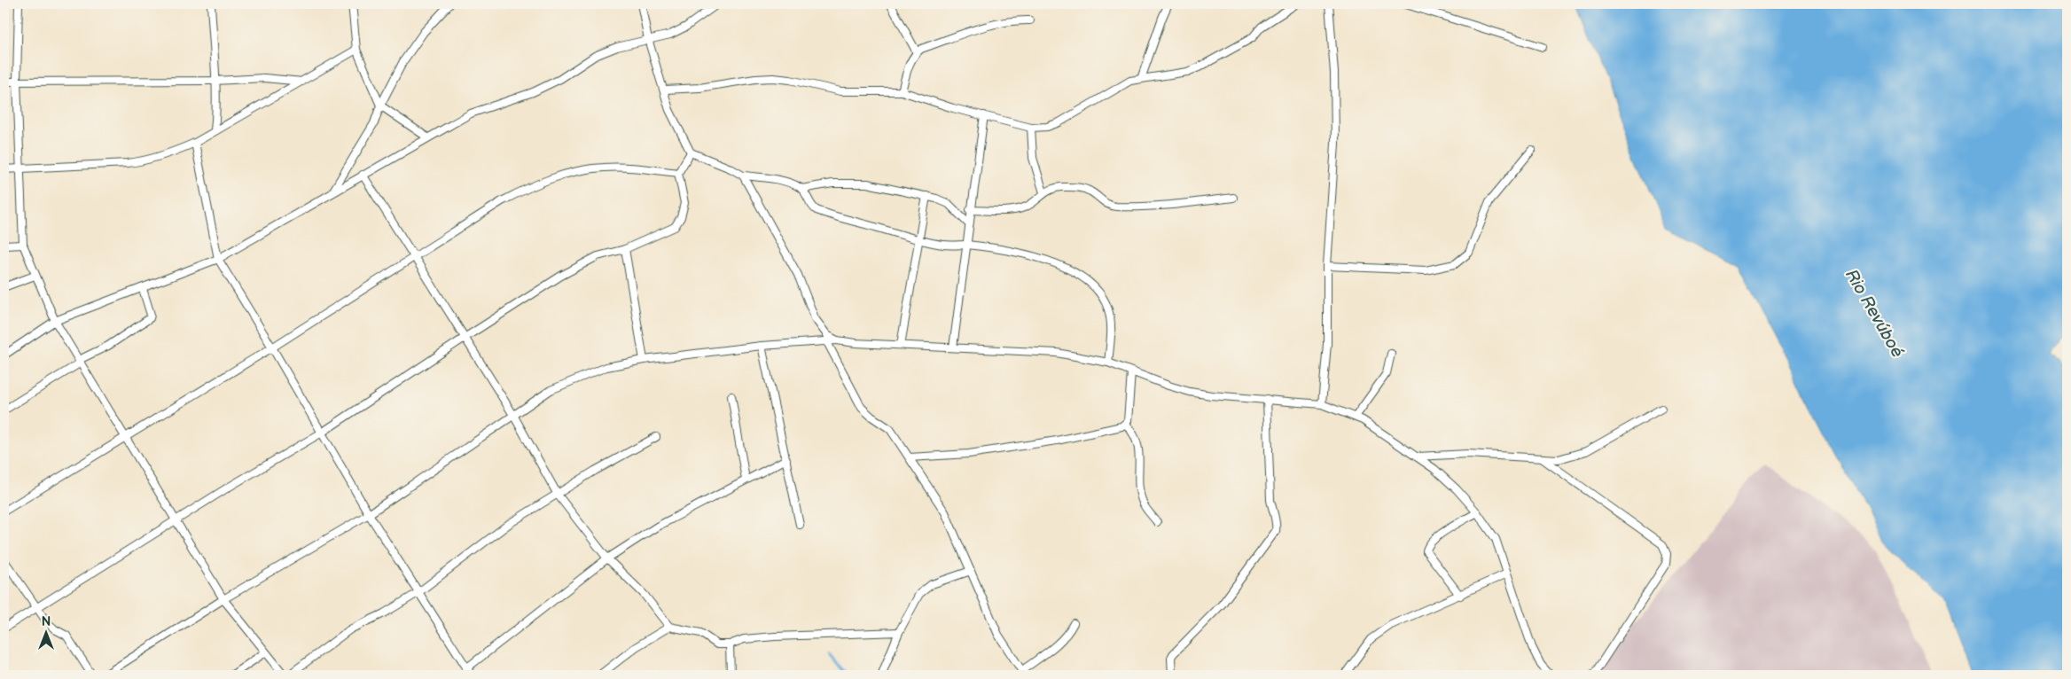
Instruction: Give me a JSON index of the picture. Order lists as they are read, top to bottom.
{
  "water": ["Rio Revúboé"],
  "north": "top"
}
